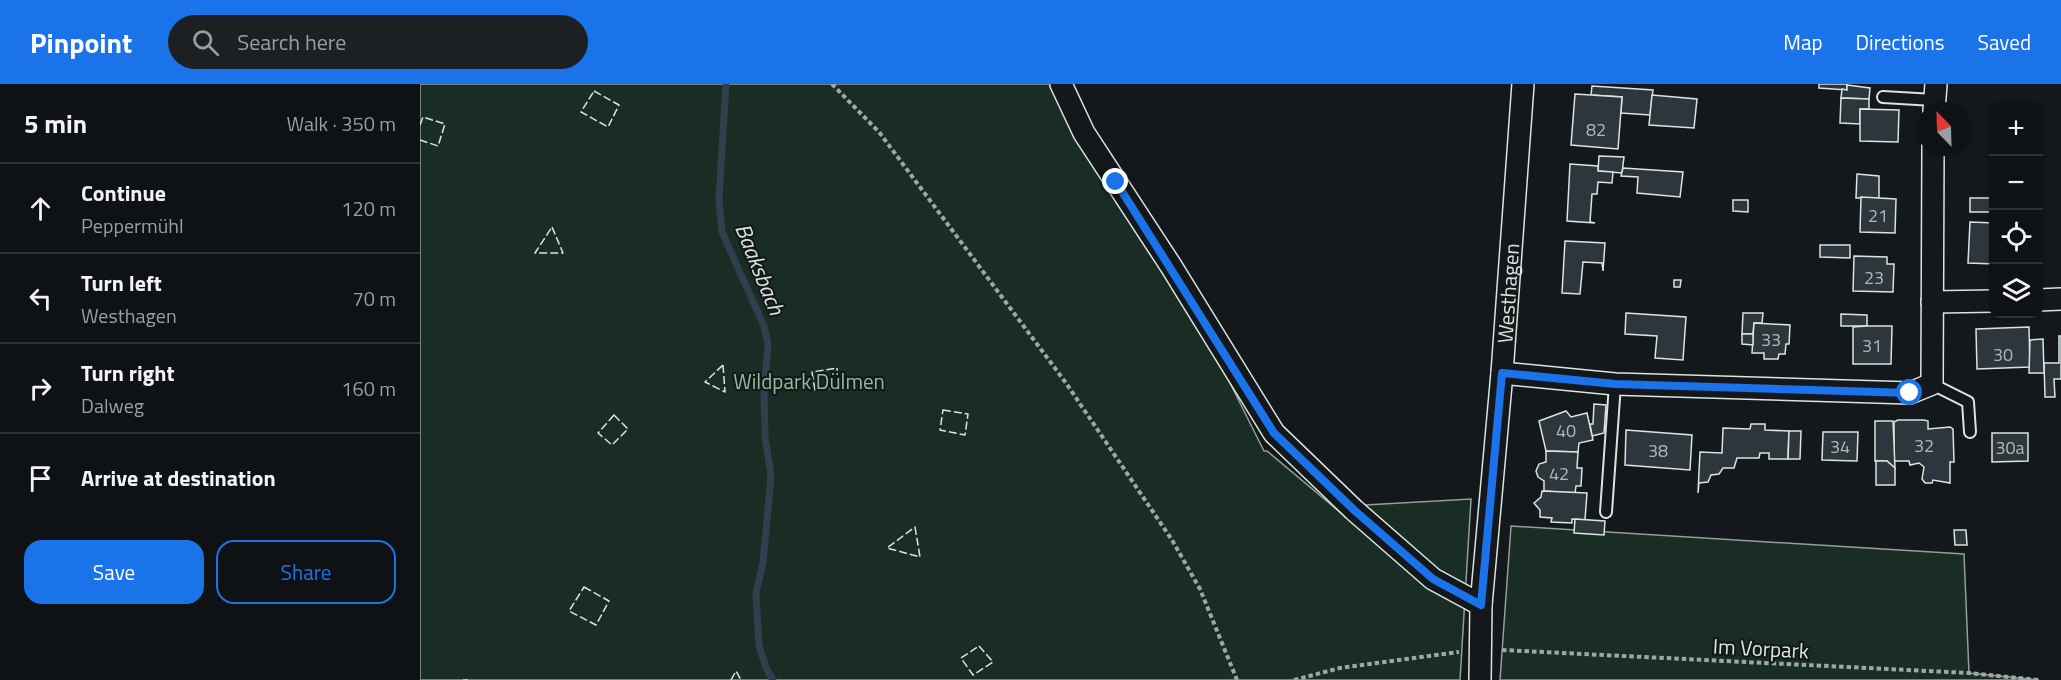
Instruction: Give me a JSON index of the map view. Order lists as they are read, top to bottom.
{
  "streets": {
    "street": ["Westhagen"],
    "path": ["Im Vorpark"]
  },
  "crossings": [
    ["Westhagen", "Im Vorpark"]
  ],
  "water": ["Baaksbach"],
  "parks": ["Wildpark Dülmen"],
  "house_numbers": [
    "82",
    "21",
    "23",
    "33",
    "31",
    "30",
    "40",
    "32",
    "34",
    "30a",
    "38",
    "42"
  ],
  "north": "top left",
  "page": {
    "header": "Pinpoint",
    "search": "Search here",
    "nav": ["Map", "Directions", "Saved"],
    "heading": ["5 min", "Walk · 350 m"],
    "map_buttons": ["+", "−"],
    "list": [
      ["Continue", "Peppermühl", "120 m"],
      ["Turn left", "Westhagen", "70 m"],
      ["Turn right", "Dalweg", "160 m"],
      "Arrive at destination"
    ],
    "buttons": ["Save", "Share"]
  }
}
